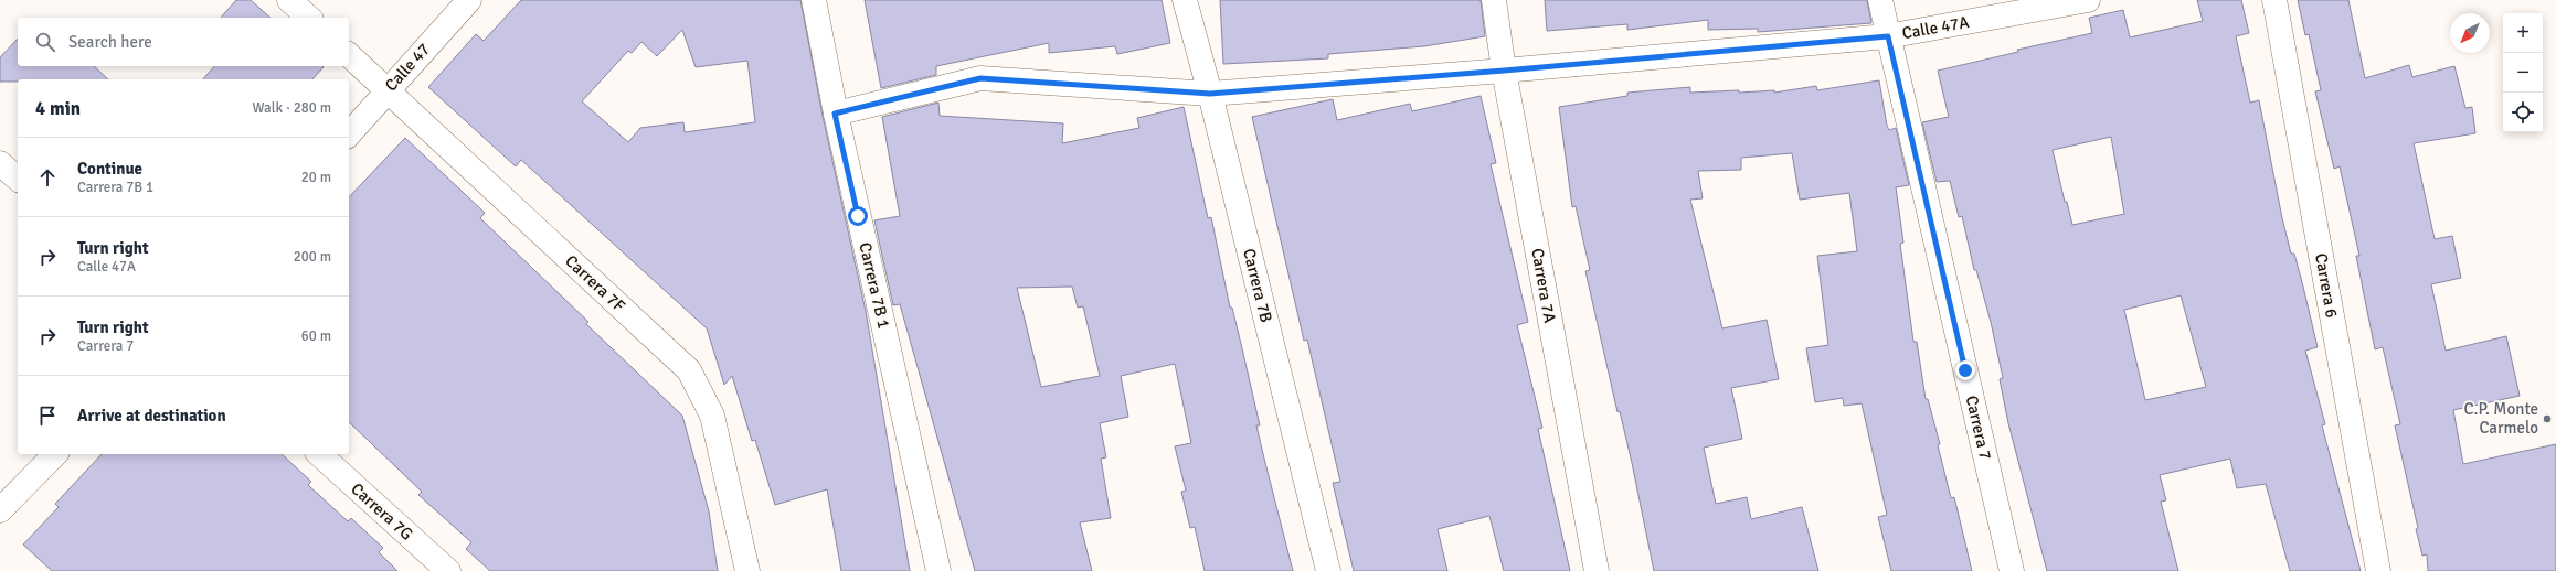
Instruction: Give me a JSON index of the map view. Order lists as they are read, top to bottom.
{
  "streets": {
    "street": [
      "Calle 47A",
      "Calle 47",
      "Carrera 7F",
      "Carrera 7B 1",
      "Carrera 7B",
      "Carrera 7A",
      "Carrera 6",
      "Carrera 7",
      "Carrera 7G"
    ]
  },
  "crossings": [
    ["Calle 47A", "Carrera 7B 1"],
    ["Calle 47A", "Carrera 7B"],
    ["Calle 47A", "Carrera 7A"],
    ["Calle 47A", "Carrera 7"],
    ["Calle 47", "Carrera 7F"]
  ],
  "places": ["C.P. Monte Carmelo"],
  "north": "bottom left",
  "page": {
    "map_buttons": ["+", "−"],
    "search": "Search here",
    "heading": ["4 min", "Walk · 280 m"],
    "list": [
      ["Continue", "Carrera 7B 1", "20 m"],
      ["Turn right", "Calle 47A", "200 m"],
      ["Turn right", "Carrera 7", "60 m"],
      "Arrive at destination"
    ]
  }
}
